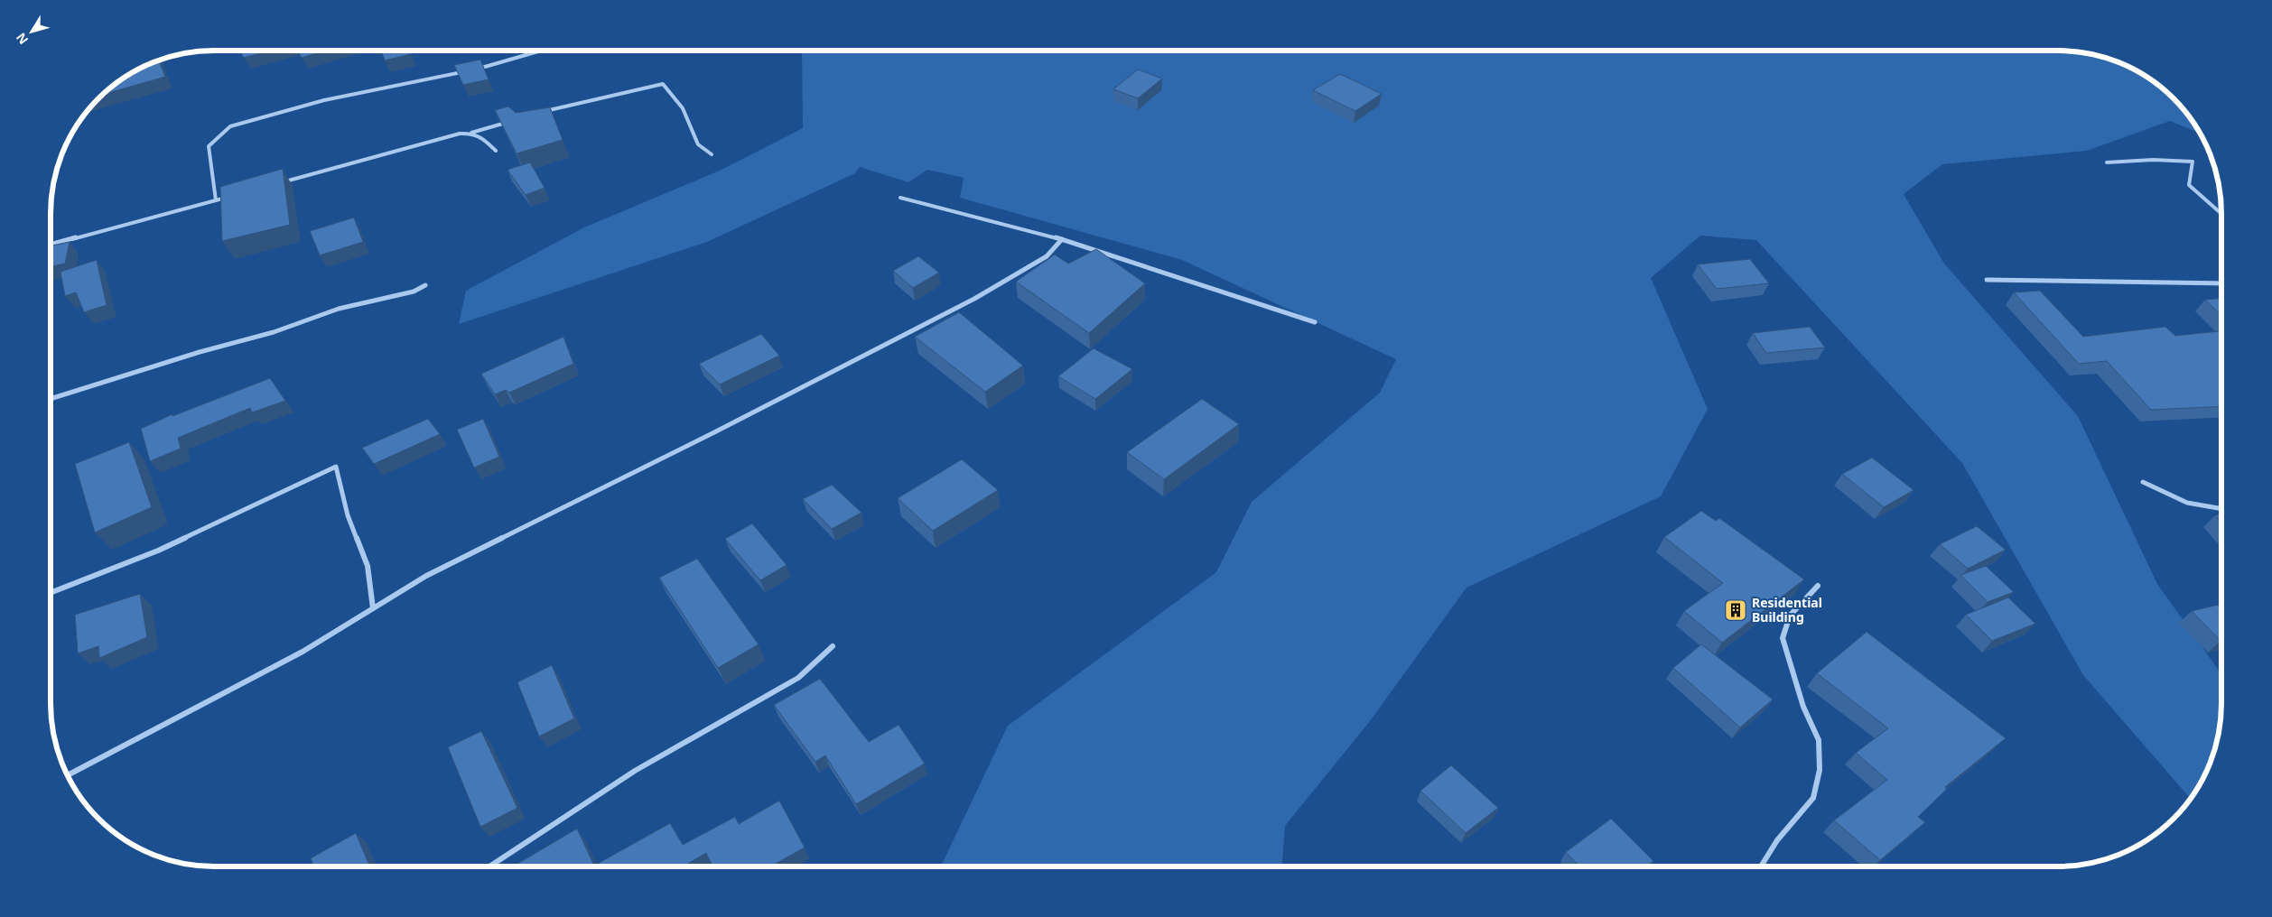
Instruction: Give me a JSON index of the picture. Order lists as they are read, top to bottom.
{
  "places": {
    "building": ["Residential Building"]
  },
  "north": "bottom left"
}
